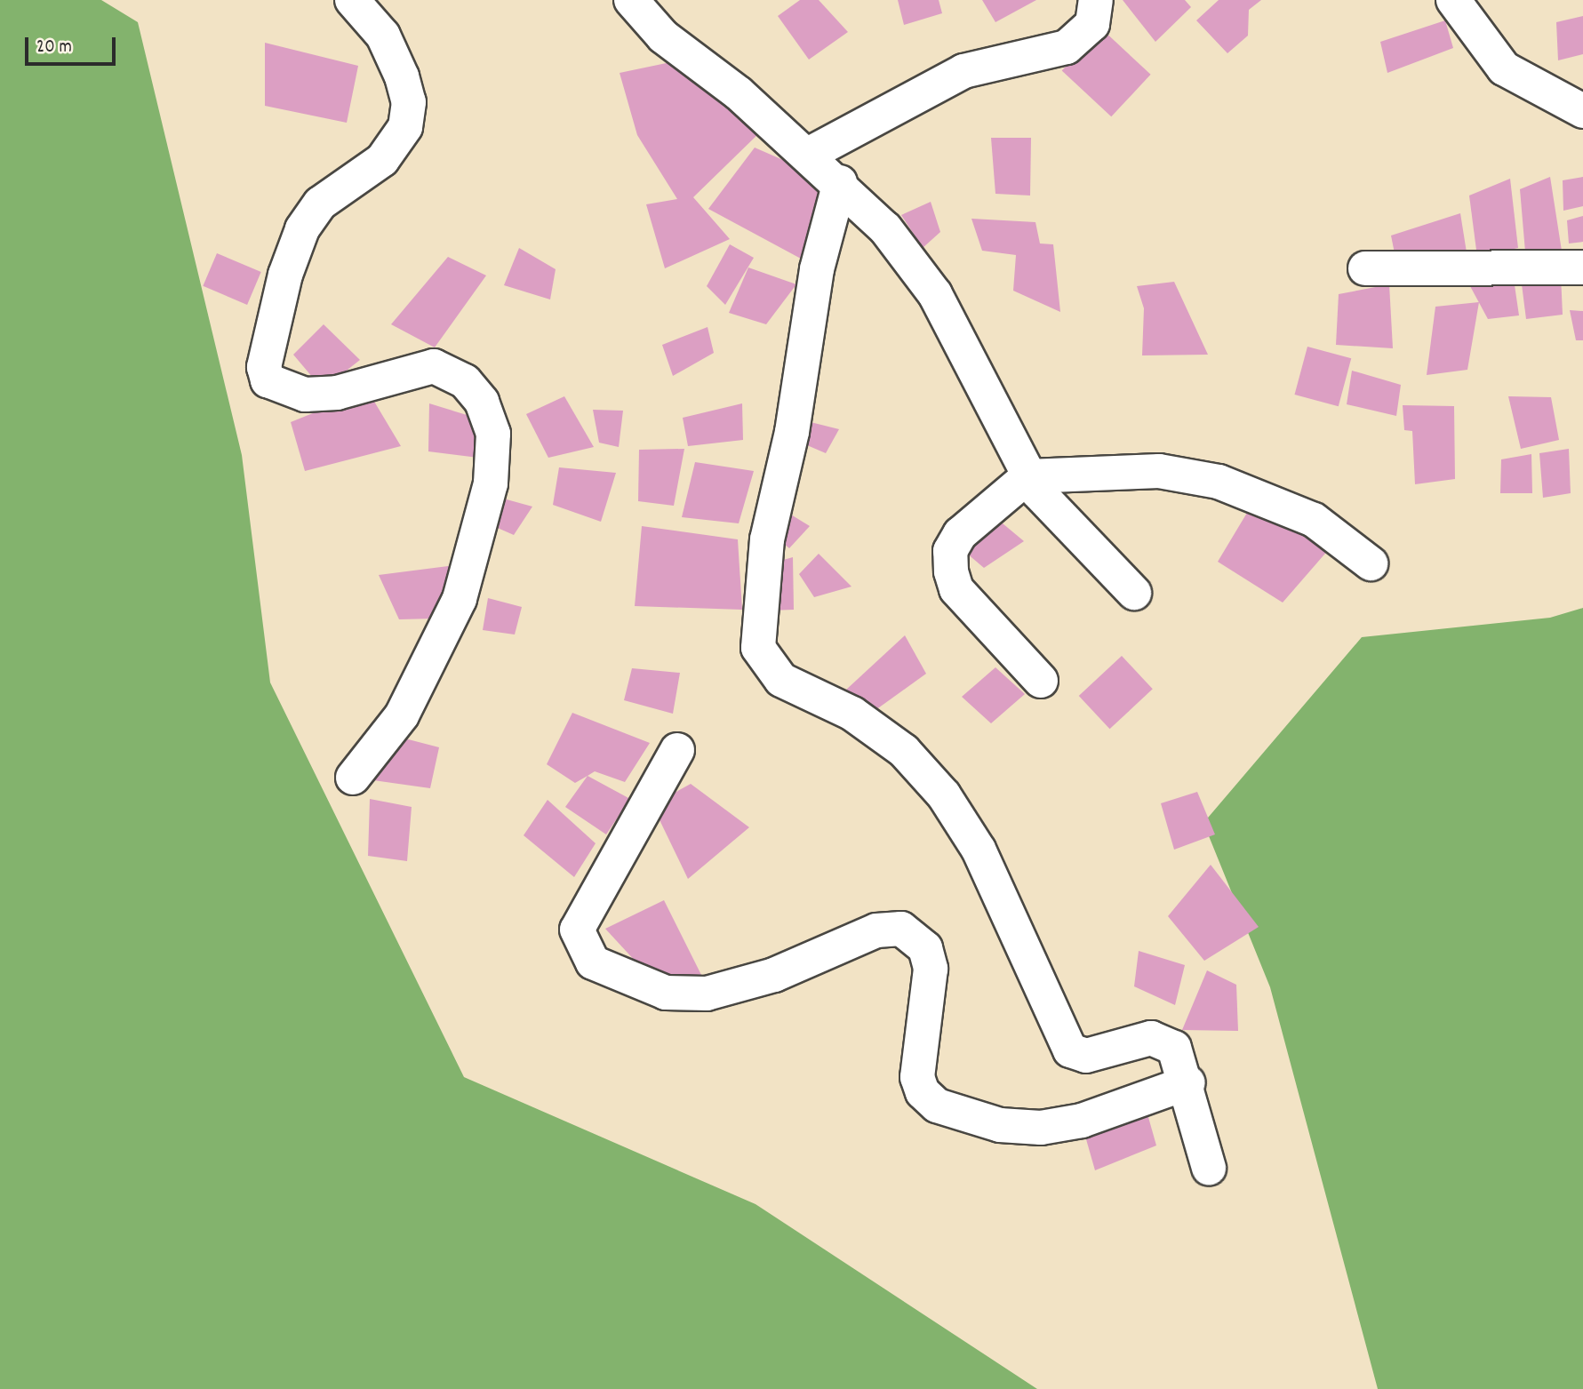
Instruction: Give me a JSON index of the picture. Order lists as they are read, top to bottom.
{
  "scale_bar": "20 m"
}
